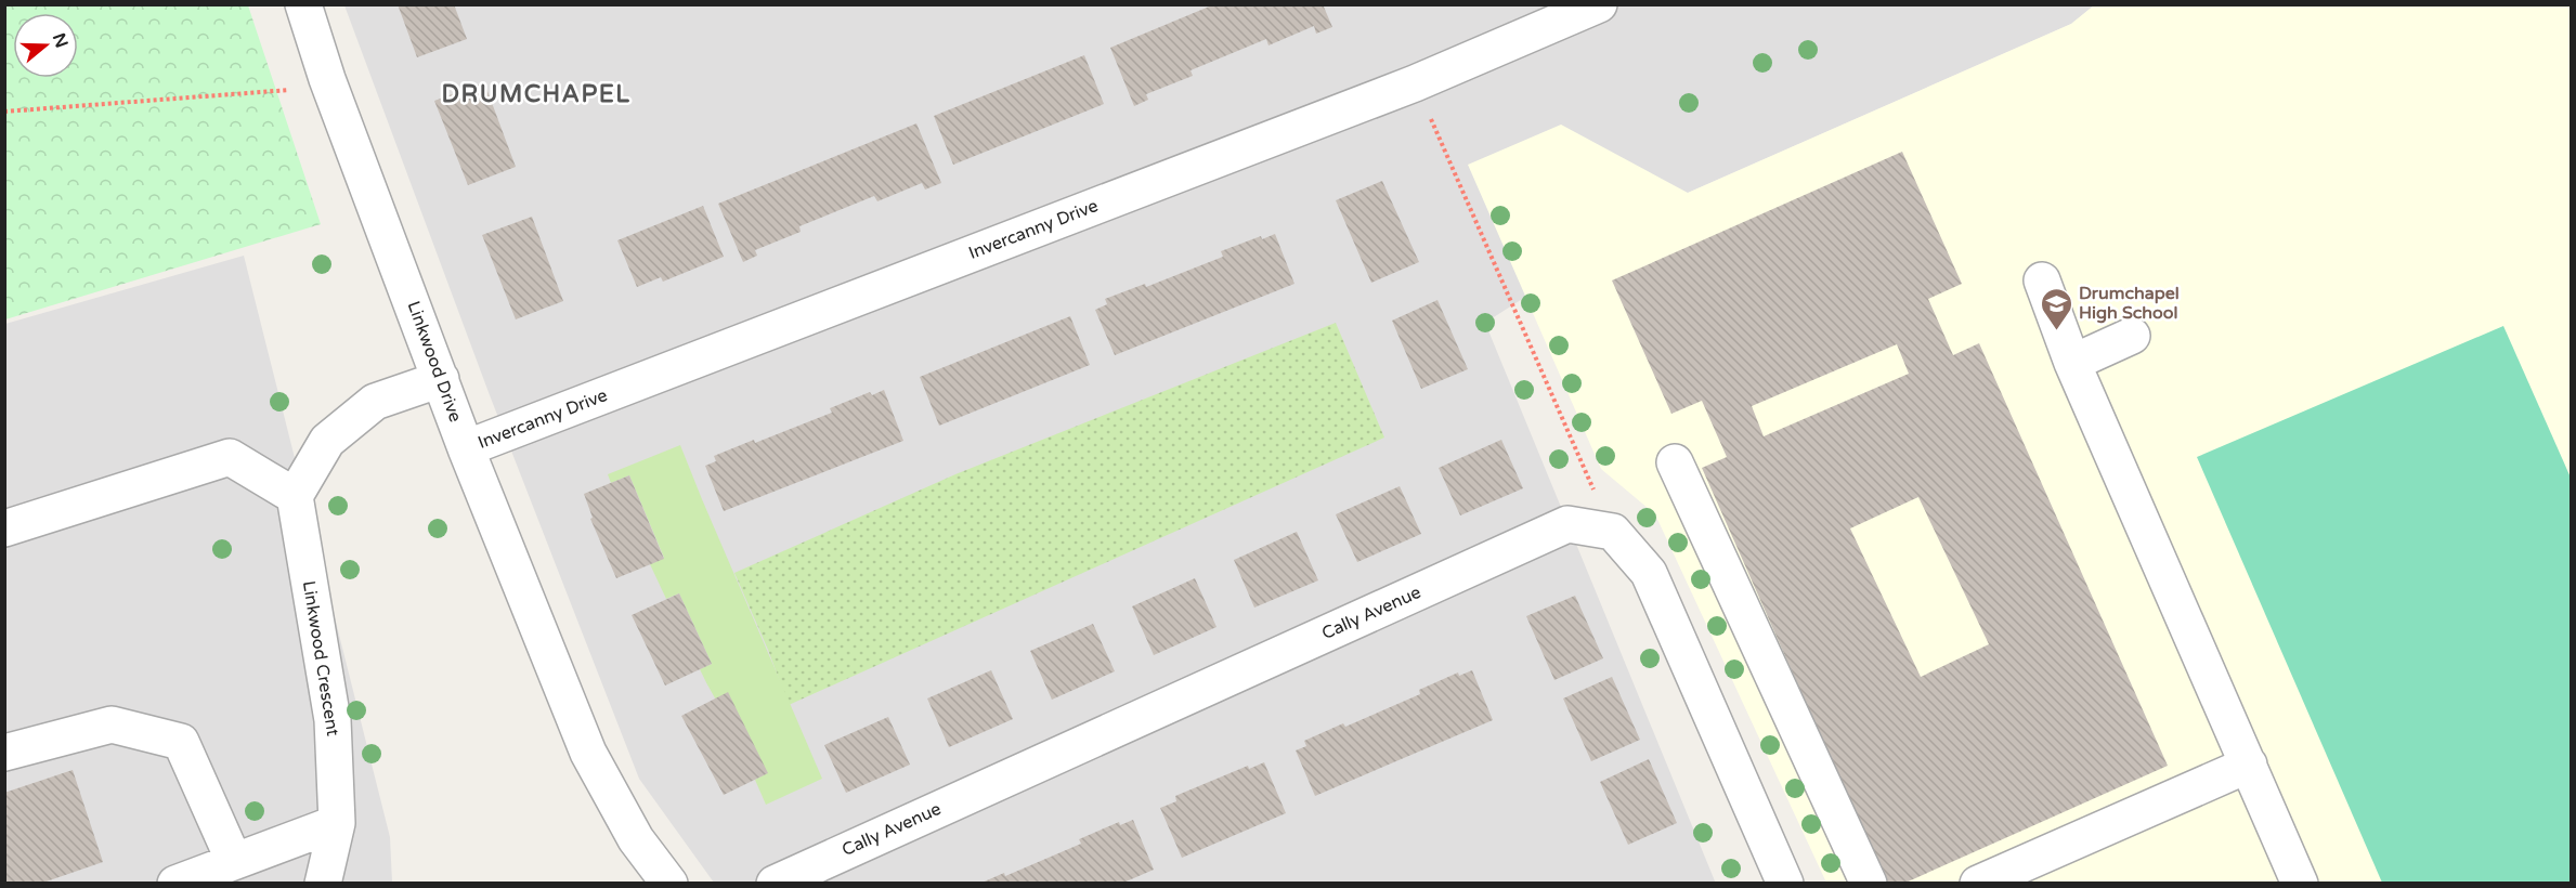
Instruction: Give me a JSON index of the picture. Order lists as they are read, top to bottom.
{
  "streets": {
    "street": [
      "Invercanny Drive",
      "Linkwood Drive",
      "Cally Avenue",
      "Linkwood Crescent"
    ]
  },
  "crossings": [
    ["Invercanny Drive", "Linkwood Drive"]
  ],
  "districts": ["DRUMCHAPEL"],
  "places": {
    "school or university": ["Drumchapel High School"]
  },
  "north": "right"
}
